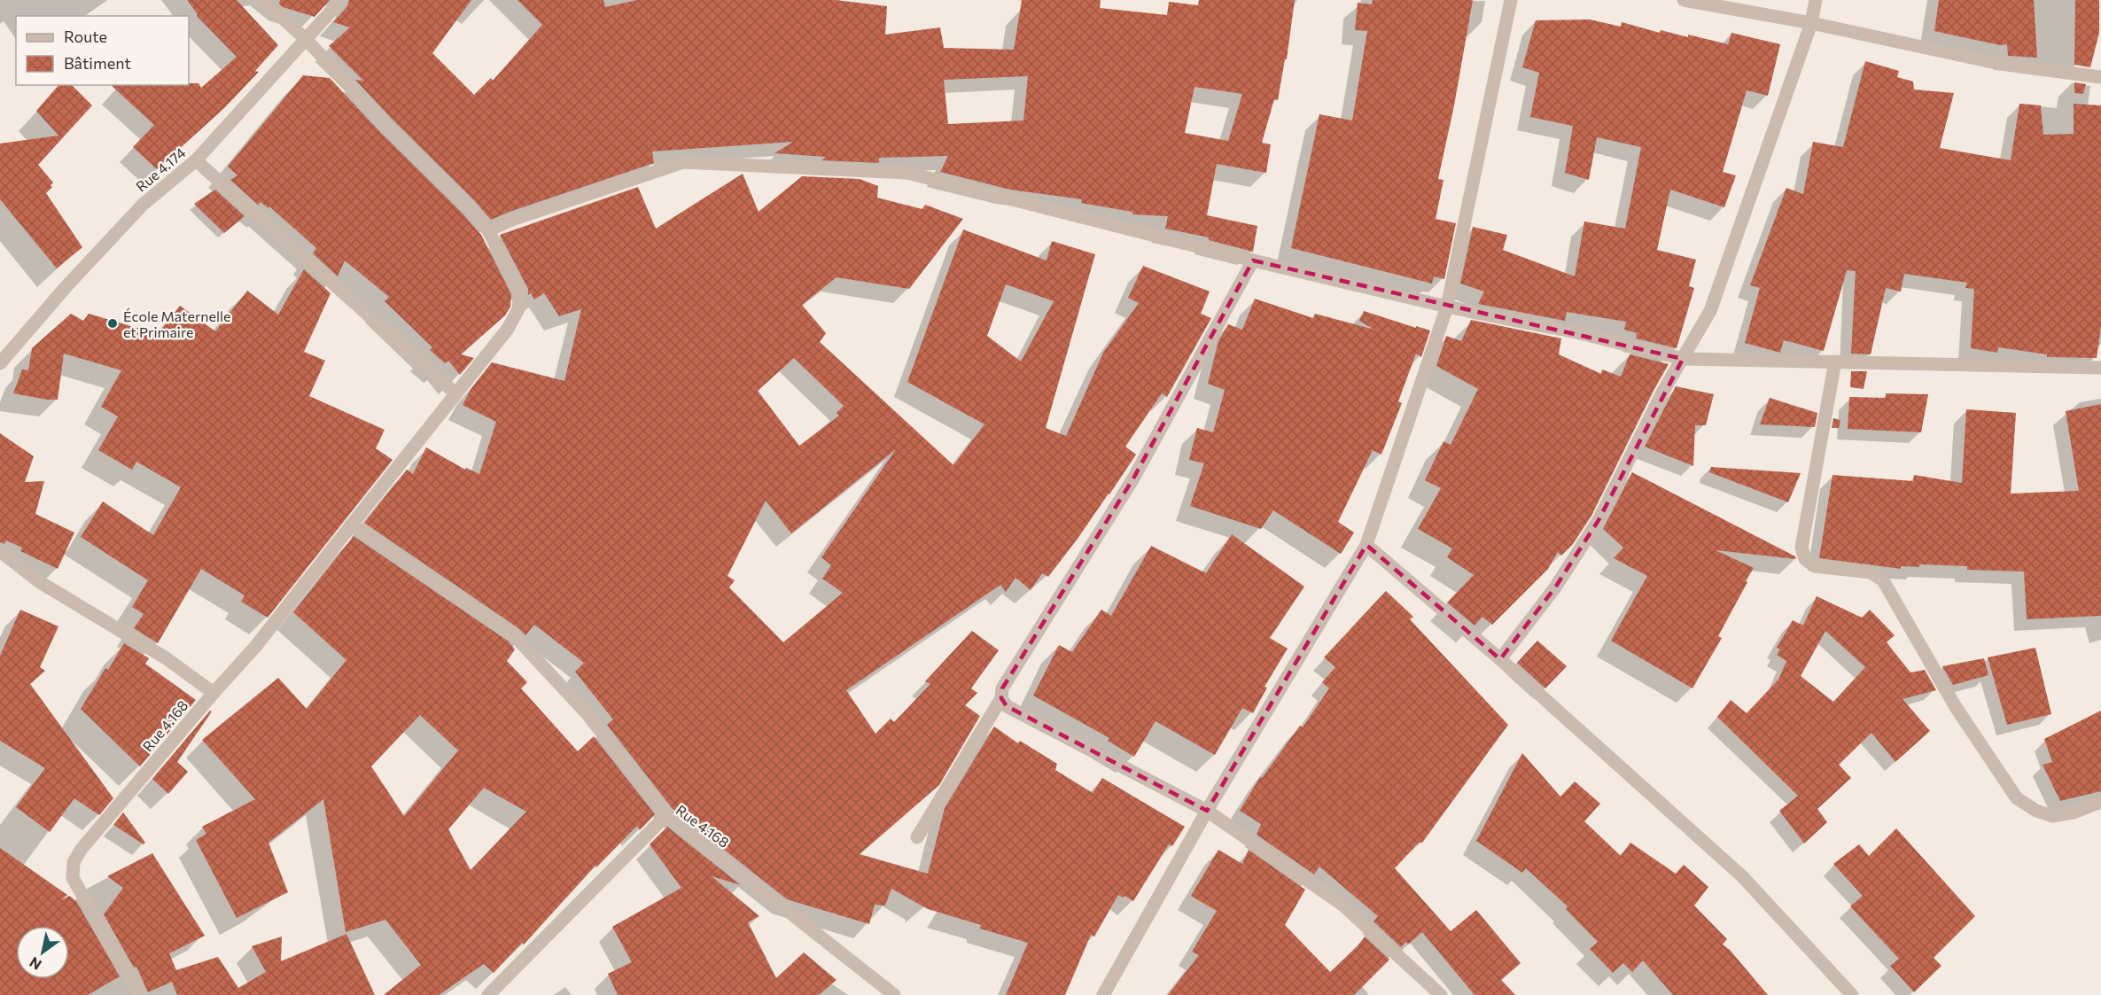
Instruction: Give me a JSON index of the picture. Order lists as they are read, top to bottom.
{
  "streets": {
    "street": ["Rue 4.174", "Rue 4.168"]
  },
  "crossings": [
    ["Rue 4.174", "Rue 4.168"]
  ],
  "places": ["École Maternelle et Primaire"],
  "legend": ["Route", "Bâtiment"],
  "north": "bottom left"
}
